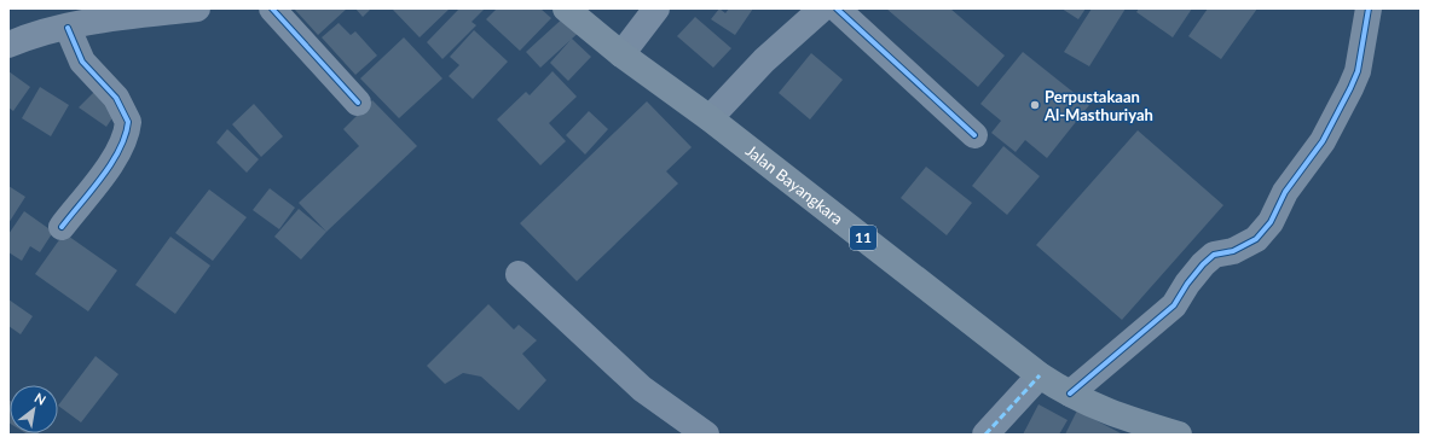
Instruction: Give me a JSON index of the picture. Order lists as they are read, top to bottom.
{
  "streets": {
    "highway": ["Jalan Bayangkara", "11"]
  },
  "places": ["Perpustakaan Al-Masthuriyah"],
  "north": "top right"
}
